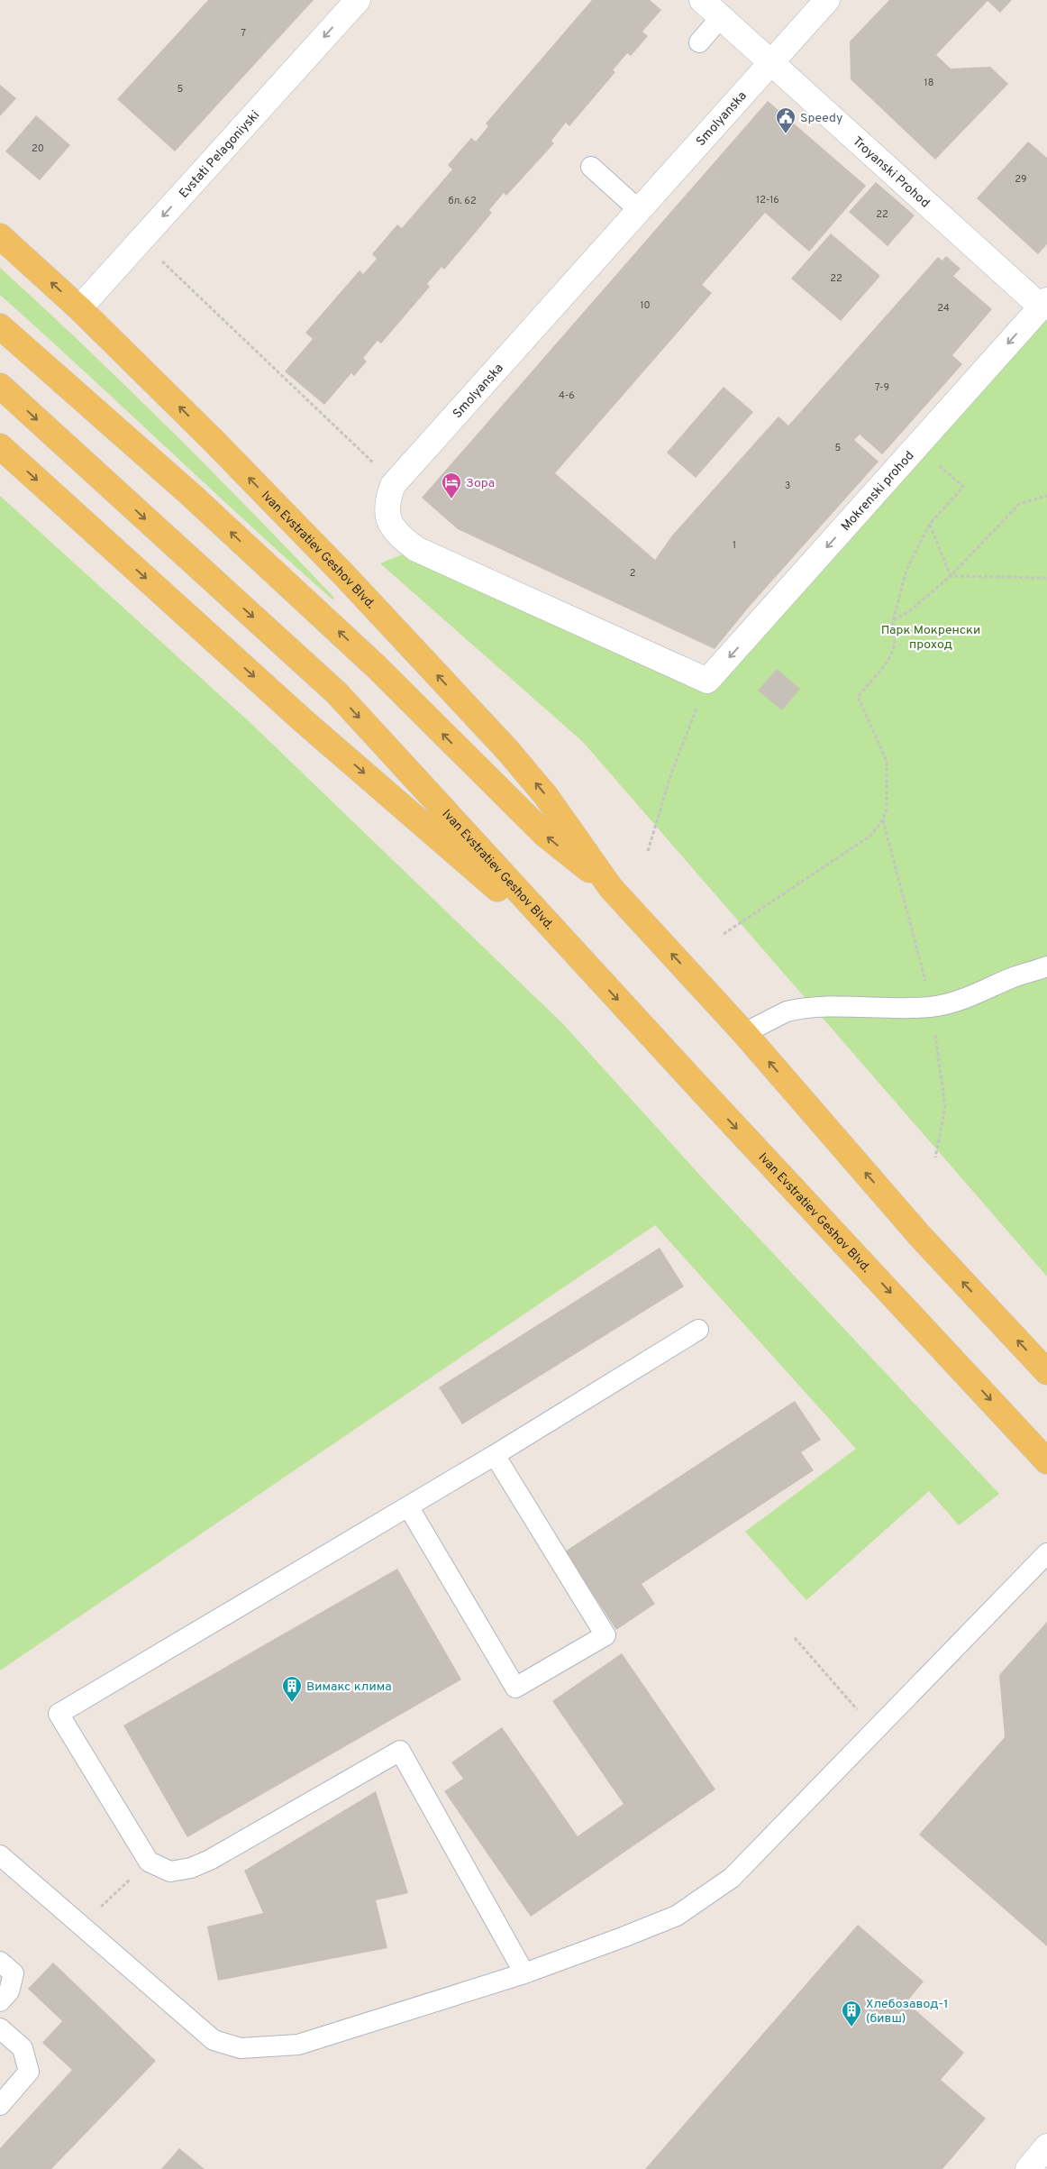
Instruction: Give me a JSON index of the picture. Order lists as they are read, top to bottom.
{
  "streets": {
    "main road": ["Ivan Evstratiev Geshov Blvd."],
    "street": [
      "Smolyanska",
      "Evstati Pelagoniyski",
      "Troyanski Prohod",
      "Mokrenski prohod"
    ]
  },
  "crossings": [
    ["Smolyanska", "Troyanski Prohod"],
    ["Smolyanska", "Mokrenski prohod"],
    ["Evstati Pelagoniyski", "Ivan Evstratiev Geshov Blvd."],
    ["Troyanski Prohod", "Mokrenski prohod"]
  ],
  "one_way": ["Evstati Pelagoniyski", "Mokrenski prohod"],
  "parks": ["Парк Мокренски проход"],
  "places": {
    "public building": ["Speedy"],
    "hotel": ["Зора"],
    "building": ["Вимакс клима", "Хлебозавод-1 (бивш)"]
  },
  "house_numbers": [
    "7",
    "18",
    "5",
    "20",
    "29",
    "12-16",
    "бл. 62",
    "22",
    "22",
    "10",
    "24",
    "7-9",
    "4-6",
    "5",
    "3",
    "1",
    "2"
  ]
}
